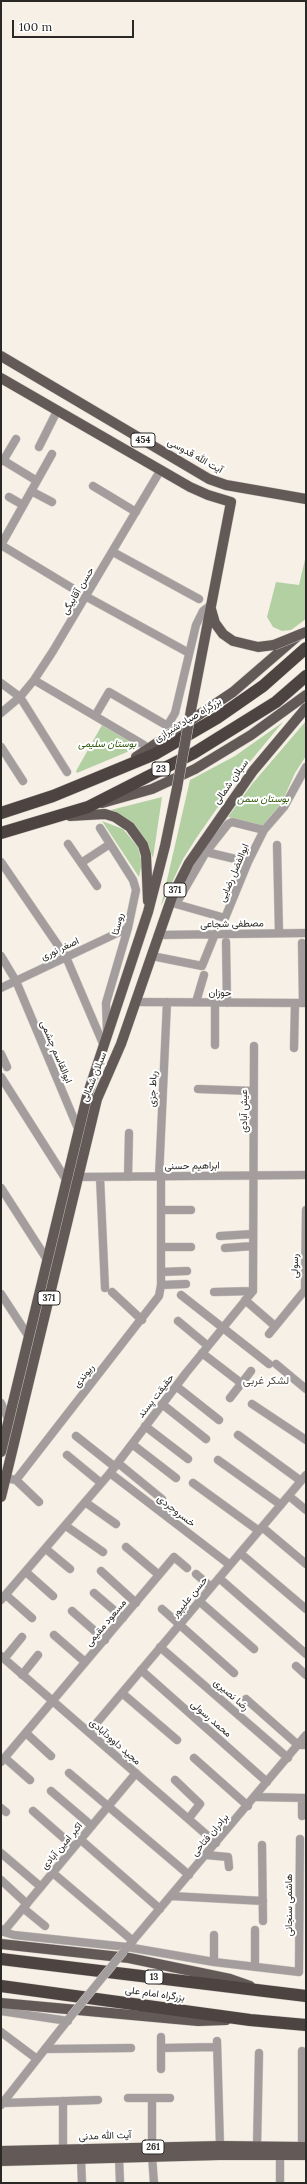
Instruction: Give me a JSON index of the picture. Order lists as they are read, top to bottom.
{
  "streets": {
    "highway": [
      "بزرگراه صیاد شیرازی",
      "23",
      "13",
      "بزرگراه امام علی"
    ],
    "main road": [
      "454",
      "آیت الله قدوسی",
      "سبلان شمالی",
      "371",
      "آیت الله مدنی",
      "261"
    ],
    "street": [
      "حسن آقابیگی",
      "ابوالفضل رضایی",
      "روستا",
      "مصطفی شجاعی",
      "اصغر نوری",
      "حوزان",
      "ابوالقاسم چشمی",
      "رباط جزی",
      "عیش آبادی",
      "ابراهیم حسنی",
      "رسولی",
      "ریوندی",
      "حقیقت پسند",
      "خسروجردی",
      "حسن علیپور",
      "مسعود مقیمی",
      "رضا نصیری",
      "محمد رسولی",
      "مجید داوودآبادی",
      "برادران فتاحی",
      "اکبر امین آبادی",
      "هاشمی سنجانی"
    ]
  },
  "crossings": [
    ["454", "حسن آقابیگی"],
    ["454", "371"],
    ["سبلان شمالی", "371"],
    ["سبلان شمالی", "مصطفی شجاعی"],
    ["سبلان شمالی", "حوزان"],
    ["سبلان شمالی", "ابوالقاسم چشمی"],
    ["سبلان شمالی", "ابراهیم حسنی"],
    ["371", "روستا"],
    ["روستا", "اصغر نوری"],
    ["اصغر نوری", "ابوالقاسم چشمی"],
    ["حوزان", "رباط جزی"],
    ["رباط جزی", "ابراهیم حسنی"],
    ["رباط جزی", "ریوندی"],
    ["عیش آبادی", "ابراهیم حسنی"],
    ["ابراهیم حسنی", "ریوندی"],
    ["حقیقت پسند", "خسروجردی"],
    ["خسروجردی", "حسن علیپور"],
    ["حسن علیپور", "رضا نصیری"],
    ["حسن علیپور", "محمد رسولی"],
    ["حسن علیپور", "مجید داوودآبادی"],
    ["مسعود مقیمی", "مجید داوودآبادی"],
    ["رضا نصیری", "برادران فتاحی"],
    ["محمد رسولی", "برادران فتاحی"],
    ["مجید داوودآبادی", "برادران فتاحی"],
    ["مجید داوودآبادی", "اکبر امین آبادی"]
  ],
  "districts": ["لشکر غربی"],
  "parks": ["بوستان سلیمی", "بوستان سمن"],
  "scale_bar": "100 m"
}
